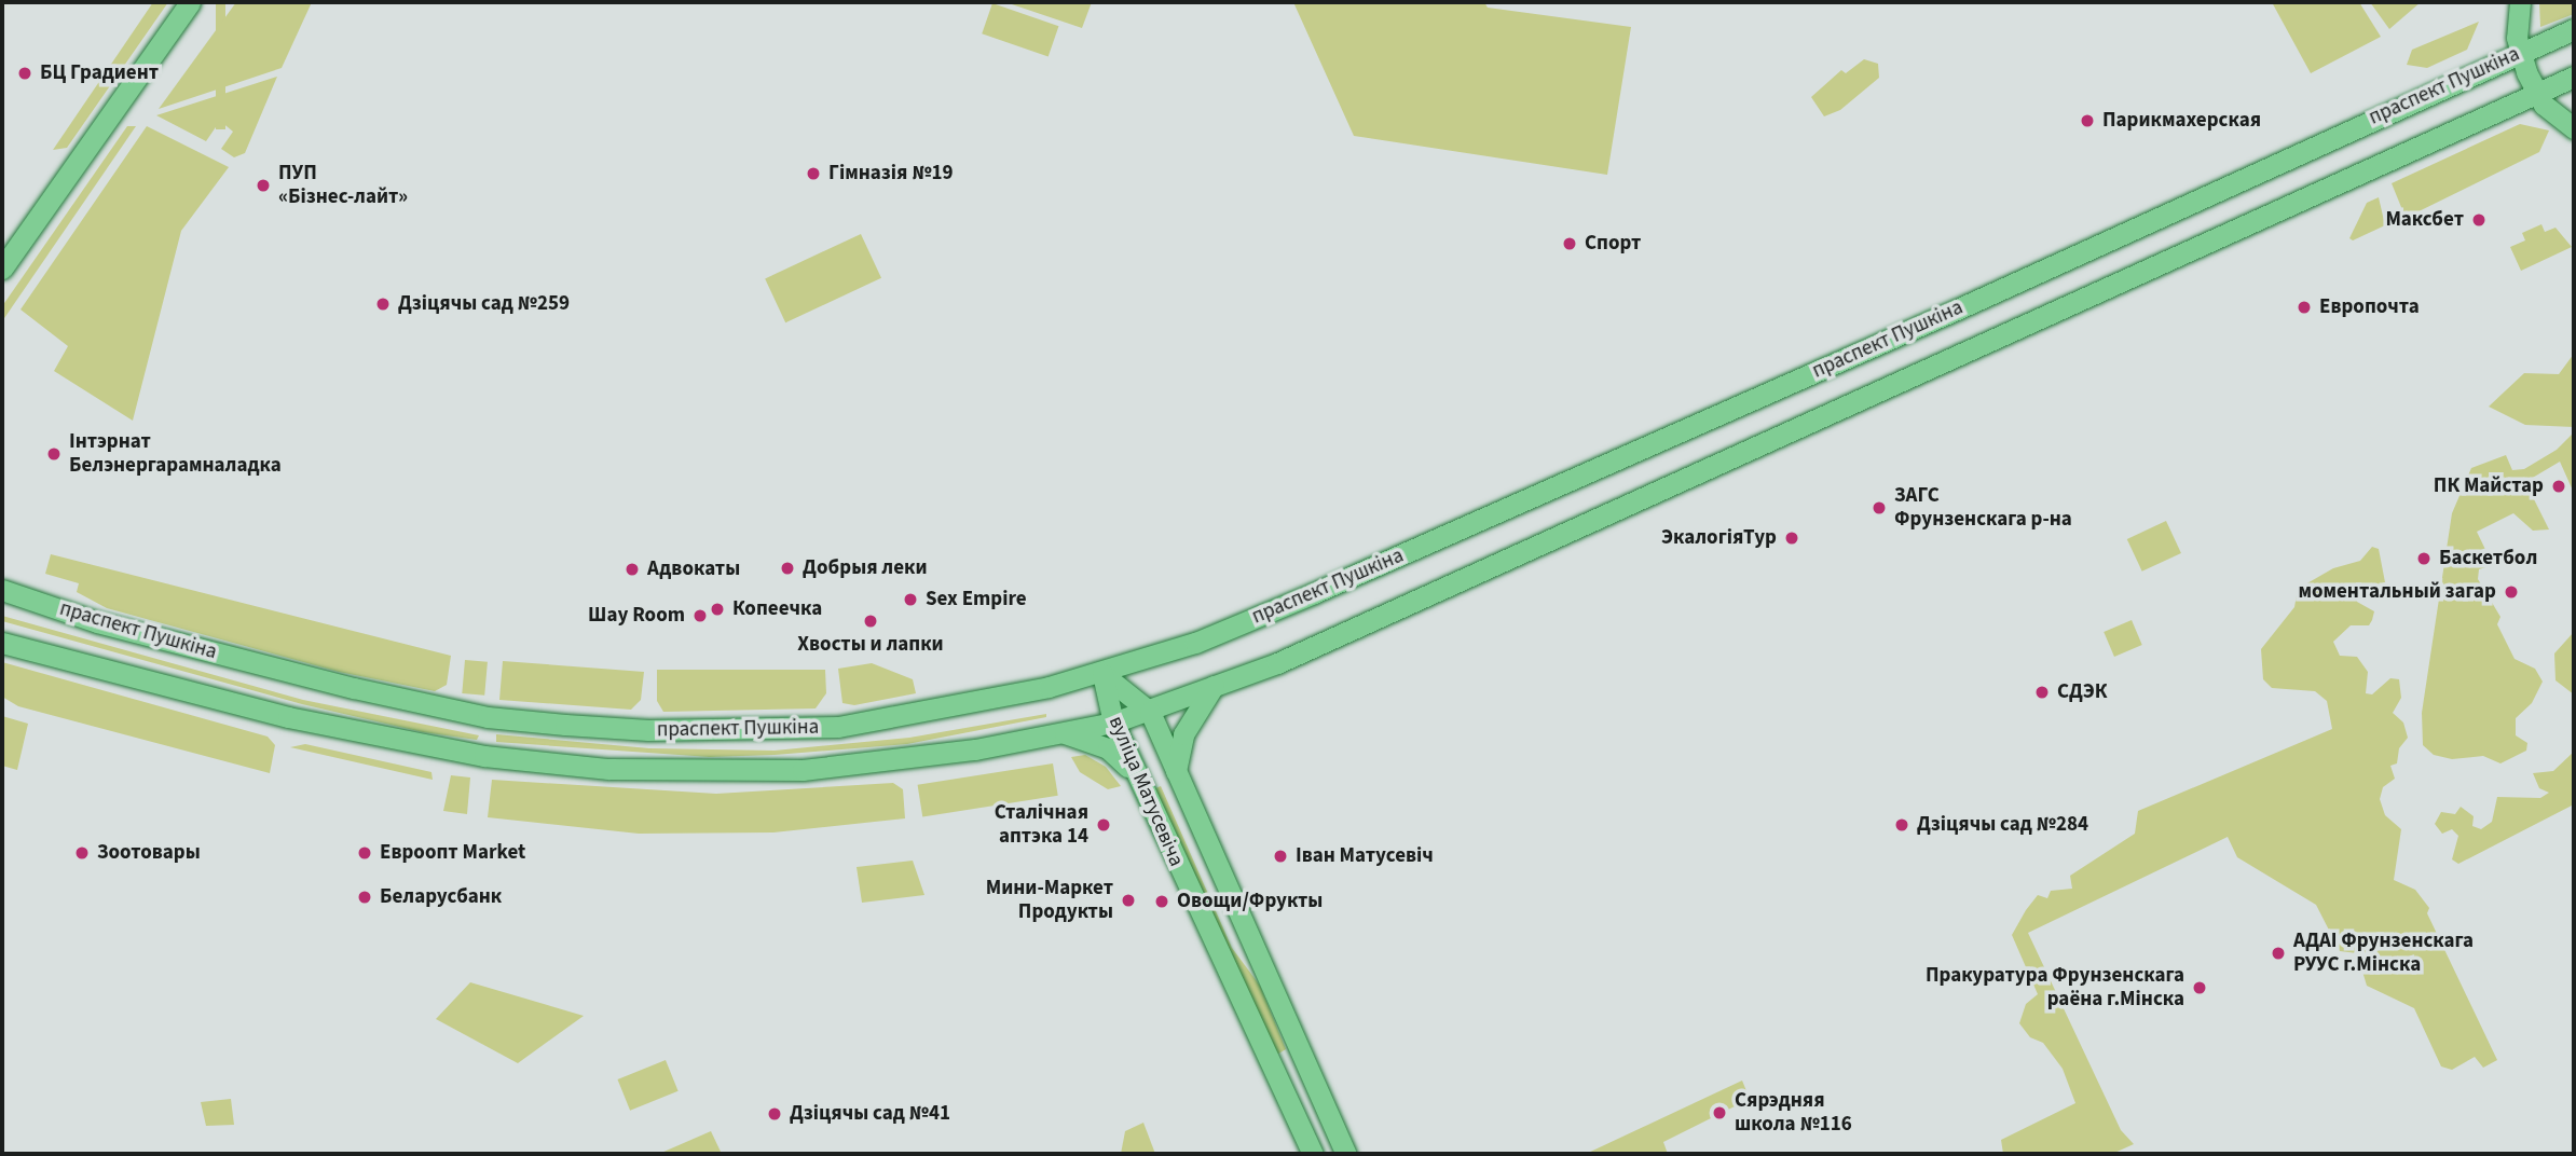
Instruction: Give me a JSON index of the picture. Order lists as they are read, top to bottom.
{
  "streets": {
    "main road": ["праспект Пушкіна", "вуліца Матусевіча"]
  },
  "crossings": [
    ["праспект Пушкіна", "вуліца Матусевіча"]
  ],
  "places": [
    "БЦ Градиент",
    "Парикмахерская",
    "Гімназія №19",
    "ПУП «Бізнес-лайт»",
    "Максбет",
    "Спорт",
    "Дзіцячы сад №259",
    "Европочта",
    "Інтэрнат Белэнергарамналадка",
    "ПК Майстар",
    "ЗАГС Фрунзенскага р-на",
    "ЭкалогіяТур",
    "Баскетбол",
    "Добрыя леки",
    "Адвокаты",
    "моментальный загар",
    "Sex Empire",
    "Копеечка",
    "Шау Room",
    "Хвосты и лапки",
    "СДЭК",
    "Сталічная аптэка 14",
    "Дзіцячы сад №284",
    "Зоотовары",
    "Евроопт Market",
    "Іван Матусевіч",
    "Беларусбанк",
    "Мини-Маркет Продукты",
    "Овощи/Фрукты",
    "АДАІ Фрунзенскага РУУС г.Мінска",
    "Пракуратура Фрунзенскага раёна г.Мінска",
    "Сярэдняя школа №116",
    "Дзіцячы сад №41"
  ]
}
